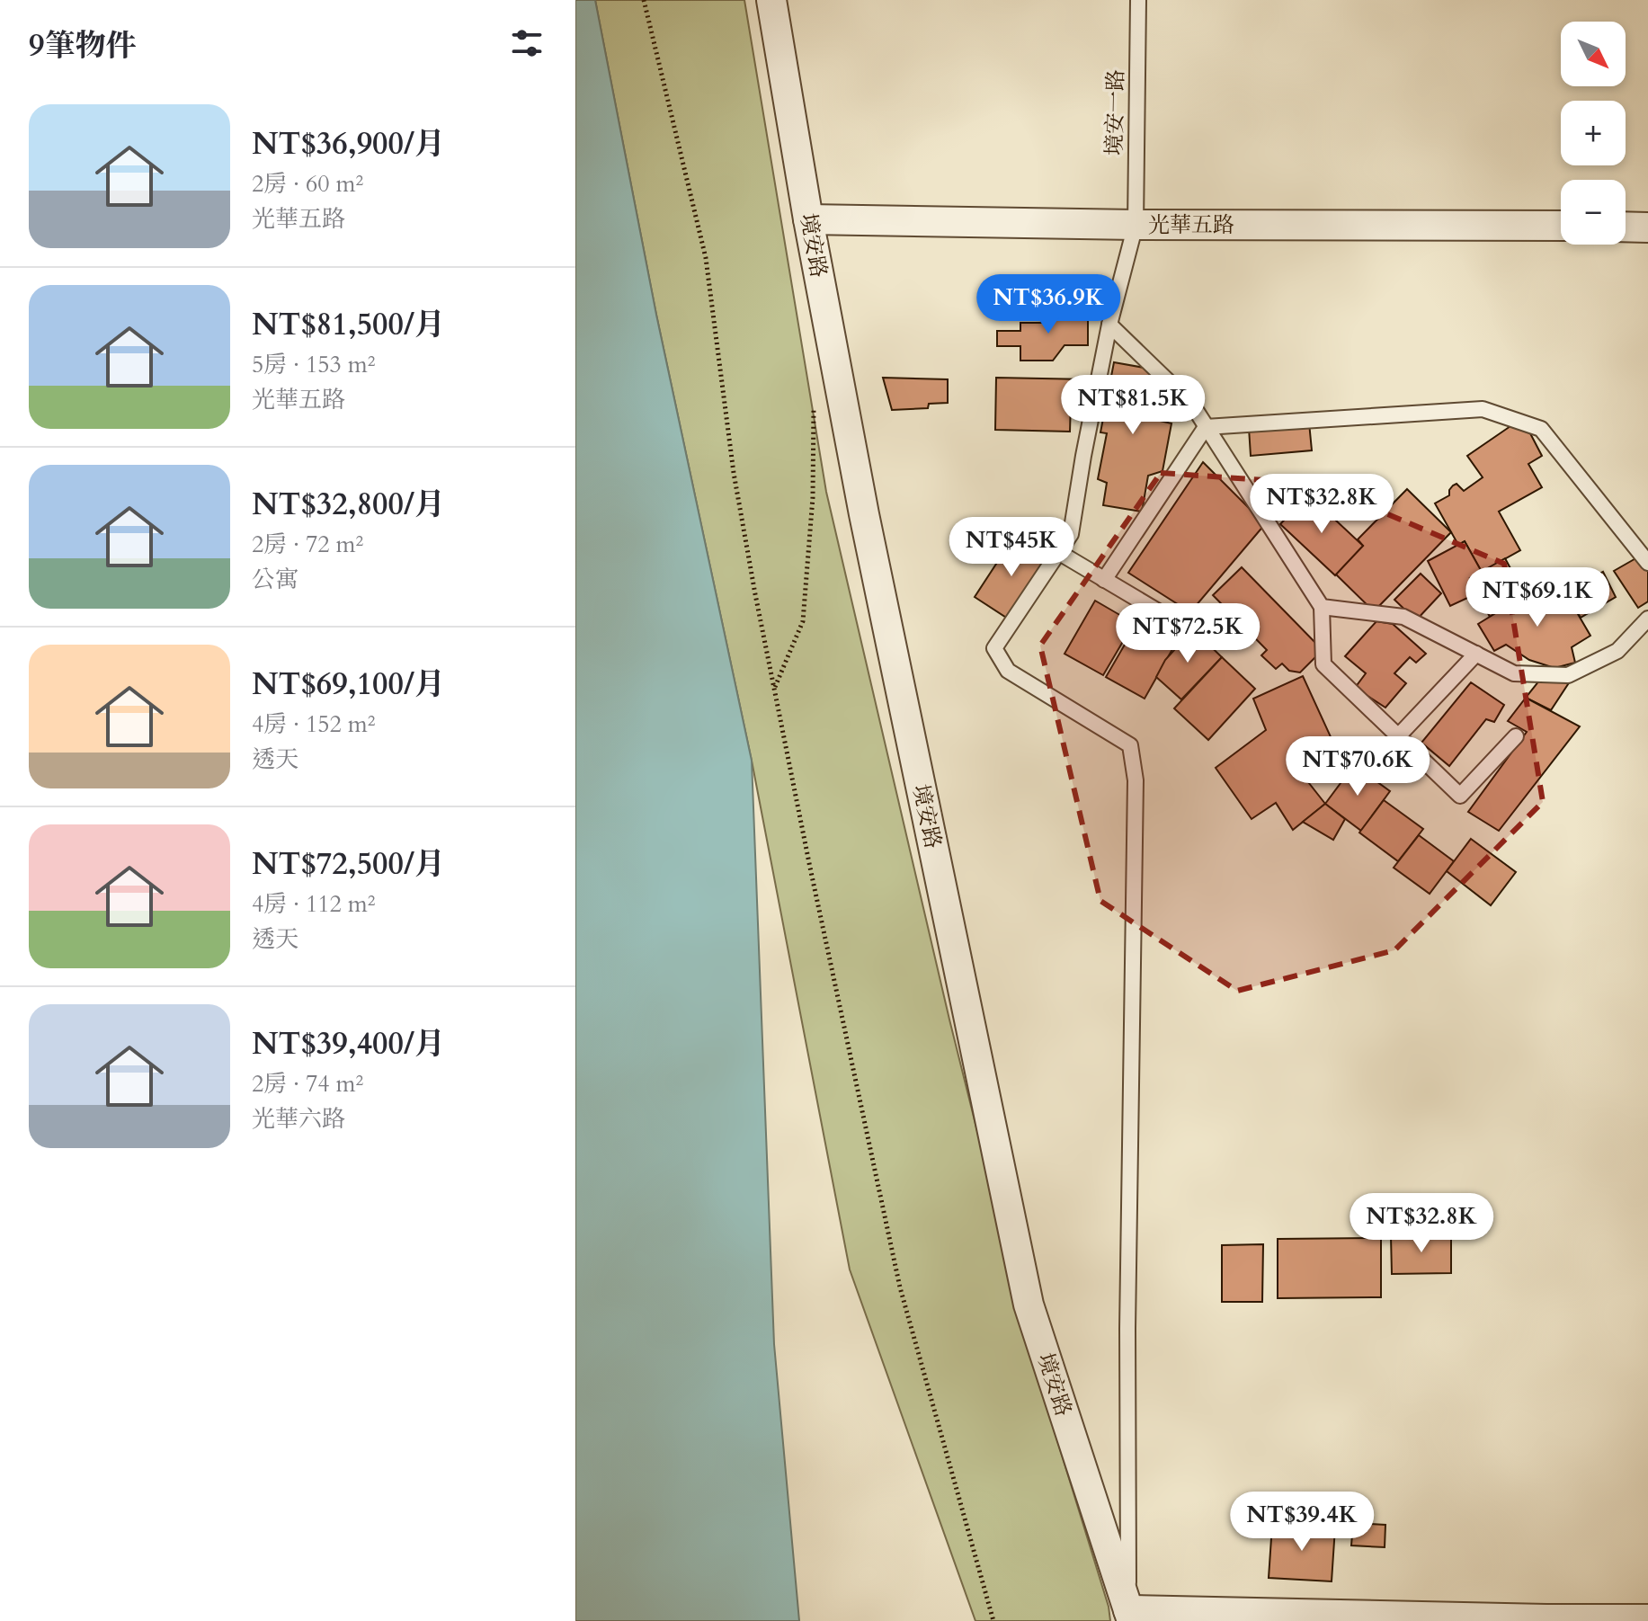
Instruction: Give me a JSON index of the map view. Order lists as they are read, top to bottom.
{
  "streets": {
    "street": ["光華五路", "境安路"],
    "lane": ["境安一路"]
  },
  "crossings": [
    ["境安一路", "光華五路"],
    ["境安一路", "境安路"],
    ["光華五路", "境安路"]
  ],
  "north": "bottom right",
  "page": {
    "heading": "9筆物件",
    "map_buttons": ["+", "−"],
    "list": [
      {
        "name": "NT$36,900/月",
        "note": "2房 · 60 m² · 光華五路"
      },
      {
        "name": "NT$81,500/月",
        "note": "5房 · 153 m² · 光華五路"
      },
      {
        "name": "NT$32,800/月",
        "note": "2房 · 72 m² · 公寓"
      },
      {
        "name": "NT$69,100/月",
        "note": "4房 · 152 m² · 透天"
      },
      {
        "name": "NT$72,500/月",
        "note": "4房 · 112 m² · 透天"
      },
      {
        "name": "NT$39,400/月",
        "note": "2房 · 74 m² · 光華六路"
      }
    ],
    "price": [
      "NT$36.9K",
      "NT$81.5K",
      "NT$32.8K",
      "NT$45K",
      "NT$69.1K",
      "NT$72.5K",
      "NT$70.6K",
      "NT$32.8K",
      "NT$39.4K"
    ]
  }
}
